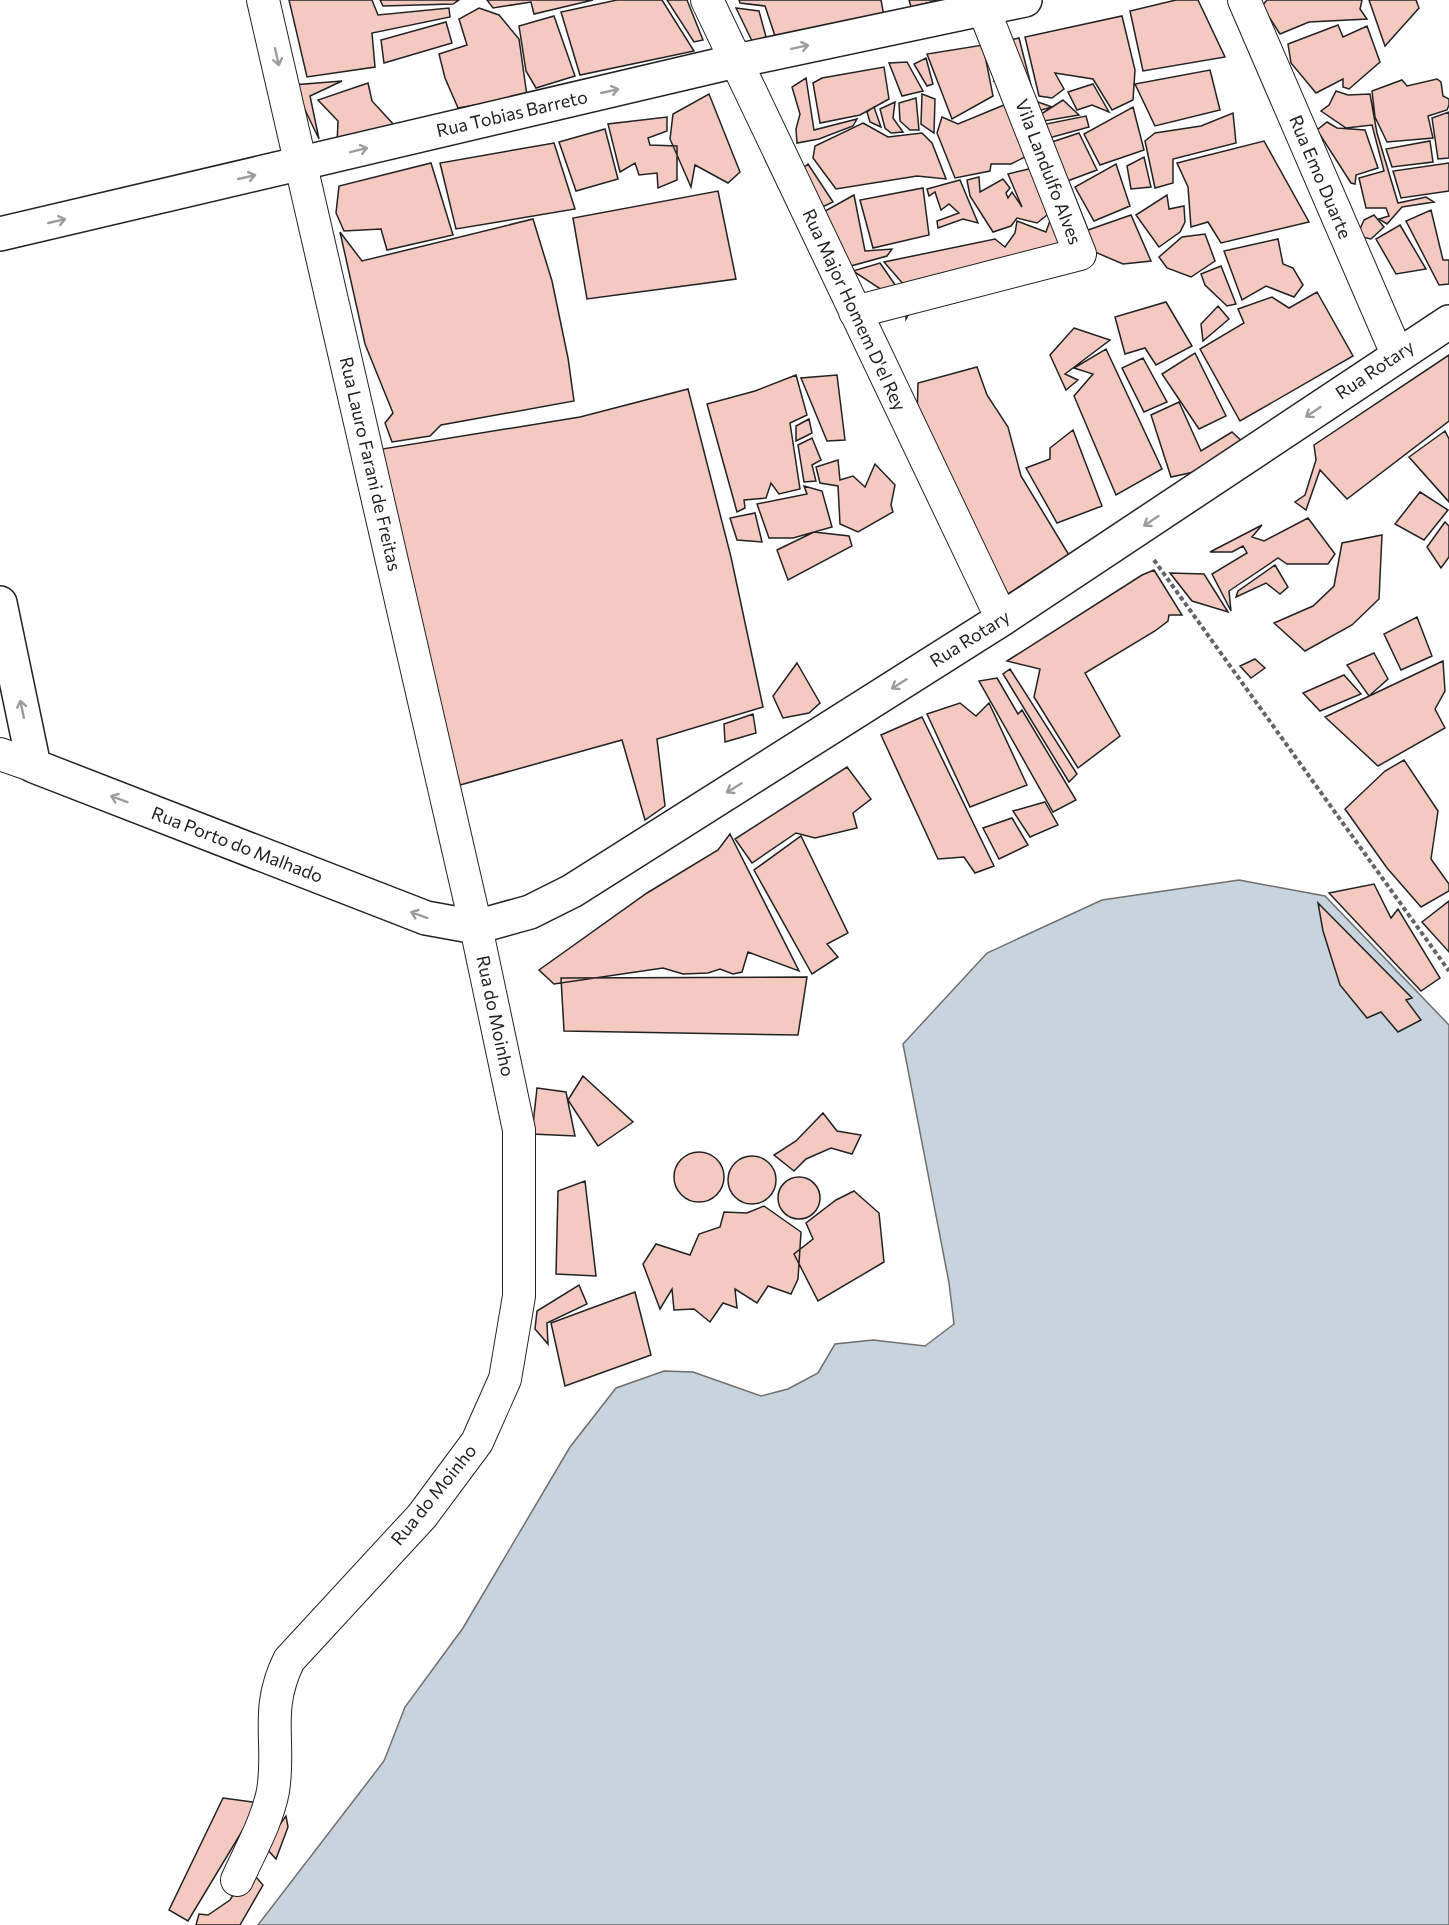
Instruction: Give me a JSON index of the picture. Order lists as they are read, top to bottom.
{
  "streets": {
    "main road": ["Rua Tobias Barreto", "Rua Rotary", "Rua Porto do Malhado"],
    "street": [
      "Vila Landulfo Alves",
      "Rua Emo Duarte",
      "Rua Major Homem D'el Rey",
      "Rua Lauro Farani de Freitas",
      "Rua do Moinho"
    ]
  },
  "crossings": [
    ["Rua Tobias Barreto", "Vila Landulfo Alves"],
    ["Rua Tobias Barreto", "Rua Major Homem D'el Rey"],
    ["Rua Tobias Barreto", "Rua Lauro Farani de Freitas"],
    ["Vila Landulfo Alves", "Rua Major Homem D'el Rey"],
    ["Rua Emo Duarte", "Rua Rotary"],
    ["Rua Major Homem D'el Rey", "Rua Rotary"],
    ["Rua Rotary", "Rua Lauro Farani de Freitas"],
    ["Rua Rotary", "Rua Porto do Malhado"],
    ["Rua Rotary", "Rua do Moinho"],
    ["Rua Lauro Farani de Freitas", "Rua Porto do Malhado"],
    ["Rua Lauro Farani de Freitas", "Rua do Moinho"],
    ["Rua Porto do Malhado", "Rua do Moinho"]
  ],
  "one_way": ["Rua Tobias Barreto", "Rua Rotary", "Rua Porto do Malhado"]
}
